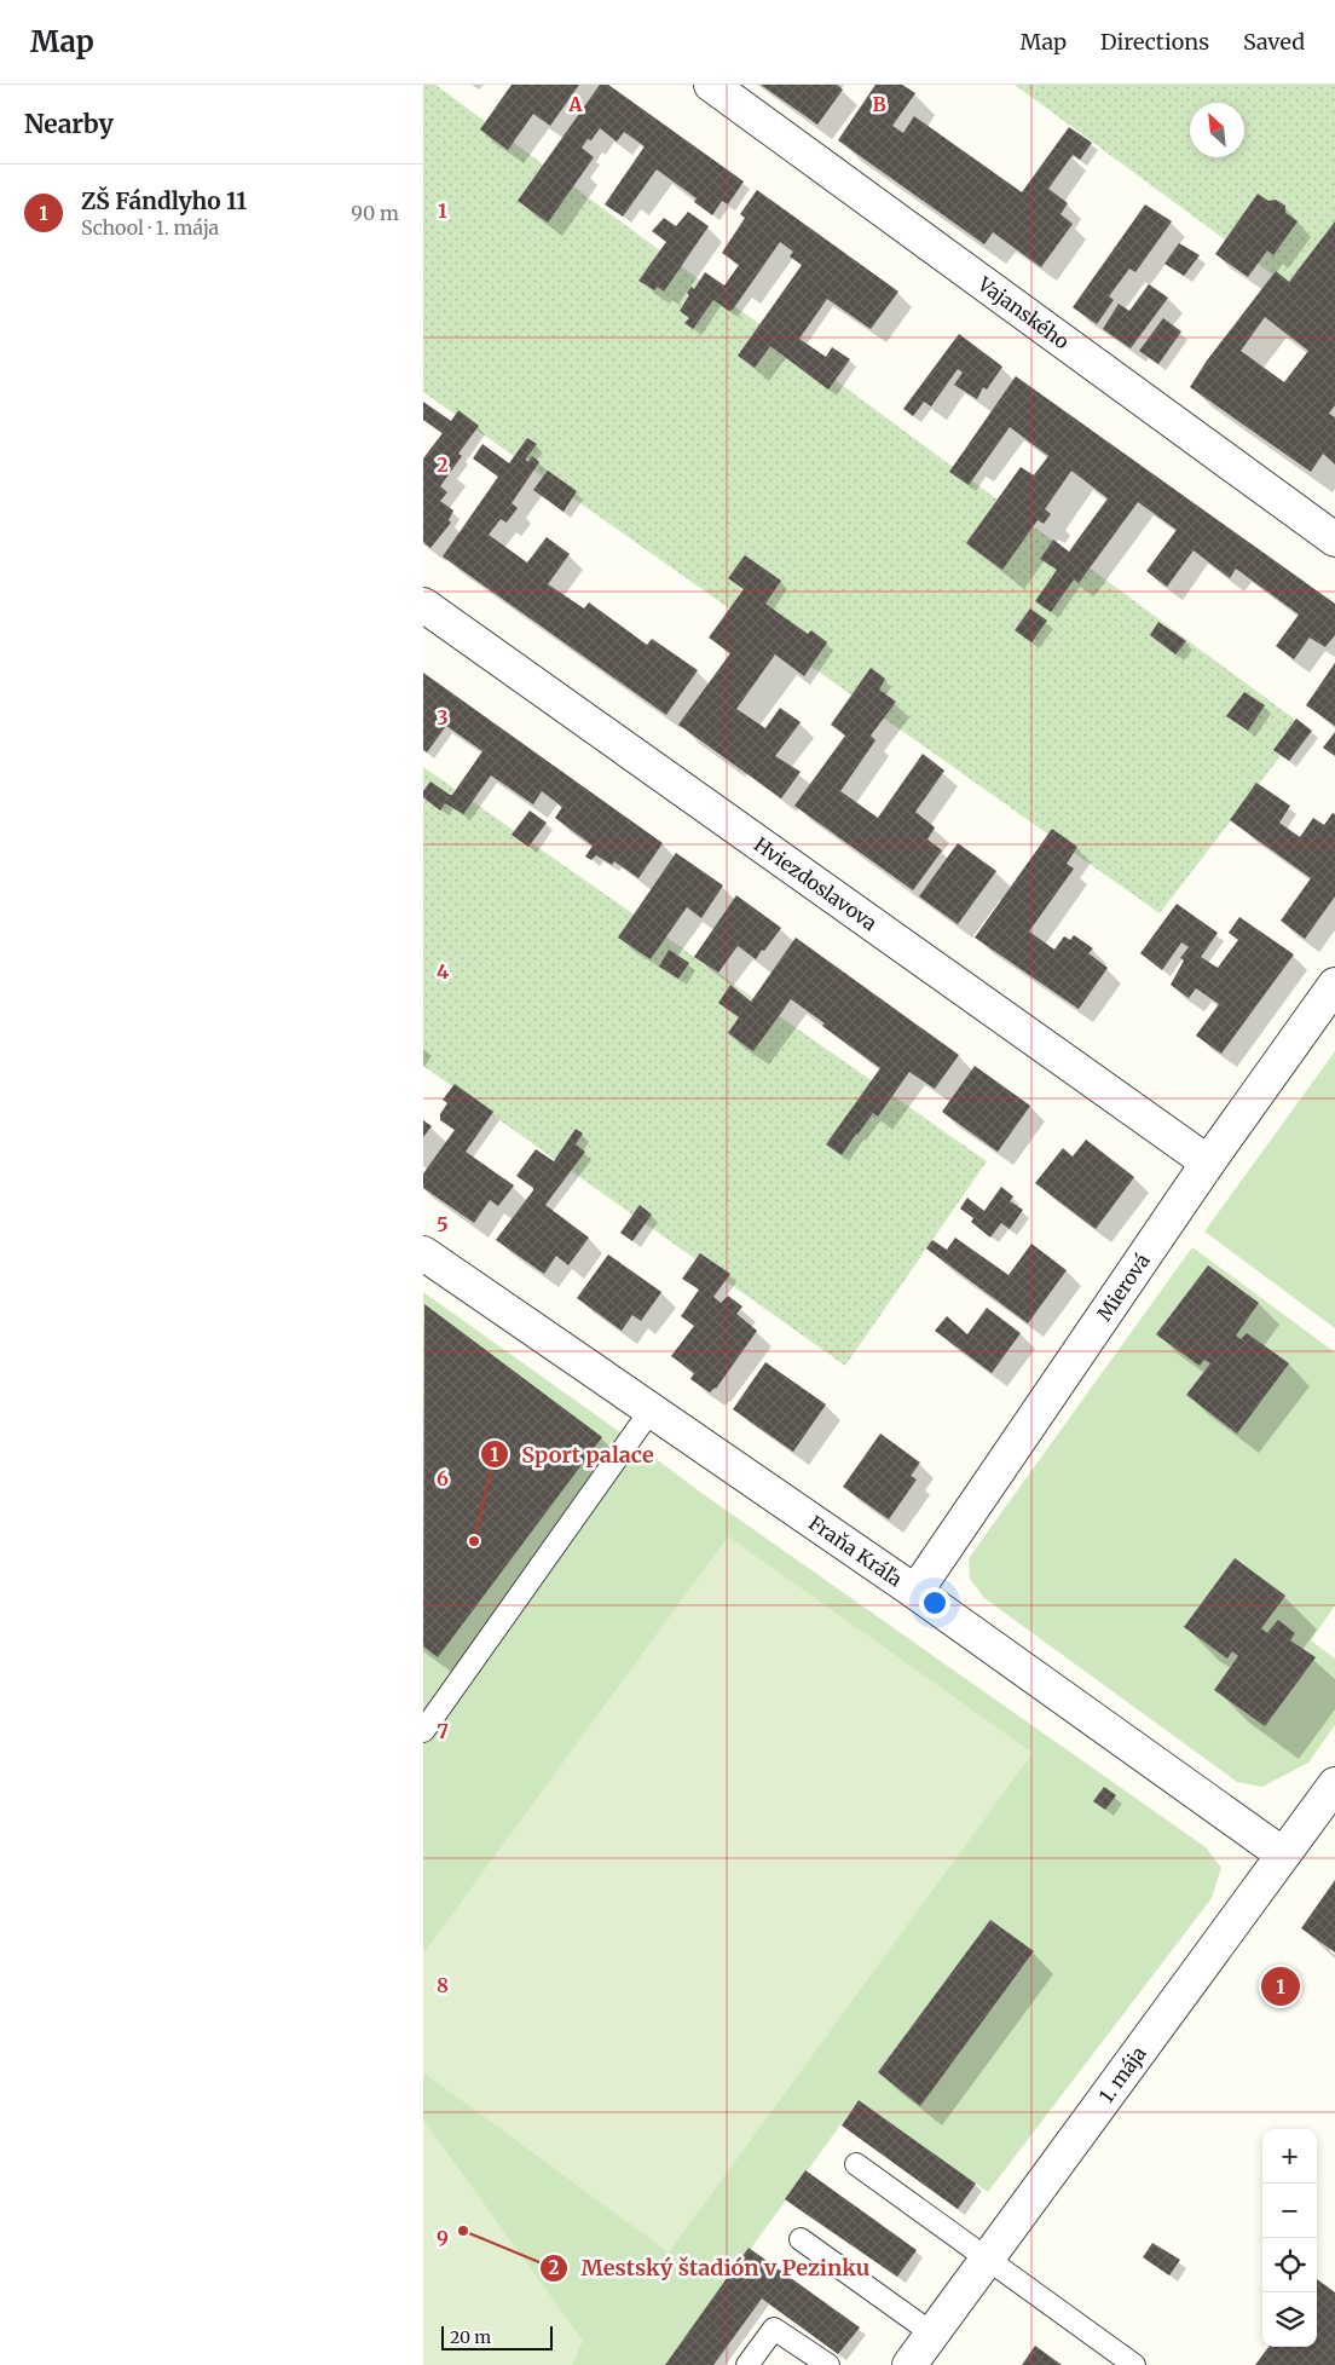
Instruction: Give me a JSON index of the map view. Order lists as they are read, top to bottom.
{
  "streets": {
    "street": [
      "Vajanského",
      "Hviezdoslavova",
      "Mierová",
      "Fraňa Kráľa",
      "1. mája"
    ]
  },
  "crossings": [
    ["Hviezdoslavova", "Mierová"],
    ["Mierová", "Fraňa Kráľa"],
    ["Fraňa Kráľa", "1. mája"]
  ],
  "places": ["Sport palace", "Mestský štadión v Pezinku"],
  "scale_bar": "20 m",
  "north": "top left",
  "page": {
    "header": "Map",
    "nav": ["Map", "Directions", "Saved"],
    "heading": "Nearby",
    "list": [
      {
        "mark": "1",
        "name": "ZŠ Fándlyho 11",
        "note": "School · 1. mája",
        "value": "90 m"
      }
    ],
    "pins": "1",
    "map_buttons": ["+", "−"],
    "scale": "20 m"
  },
  "grid": {
    "columns": ["A", "B"],
    "rows": [
      "1",
      "2",
      "3",
      "4",
      "5",
      "6",
      "7",
      "8",
      "9"
    ]
  }
}
